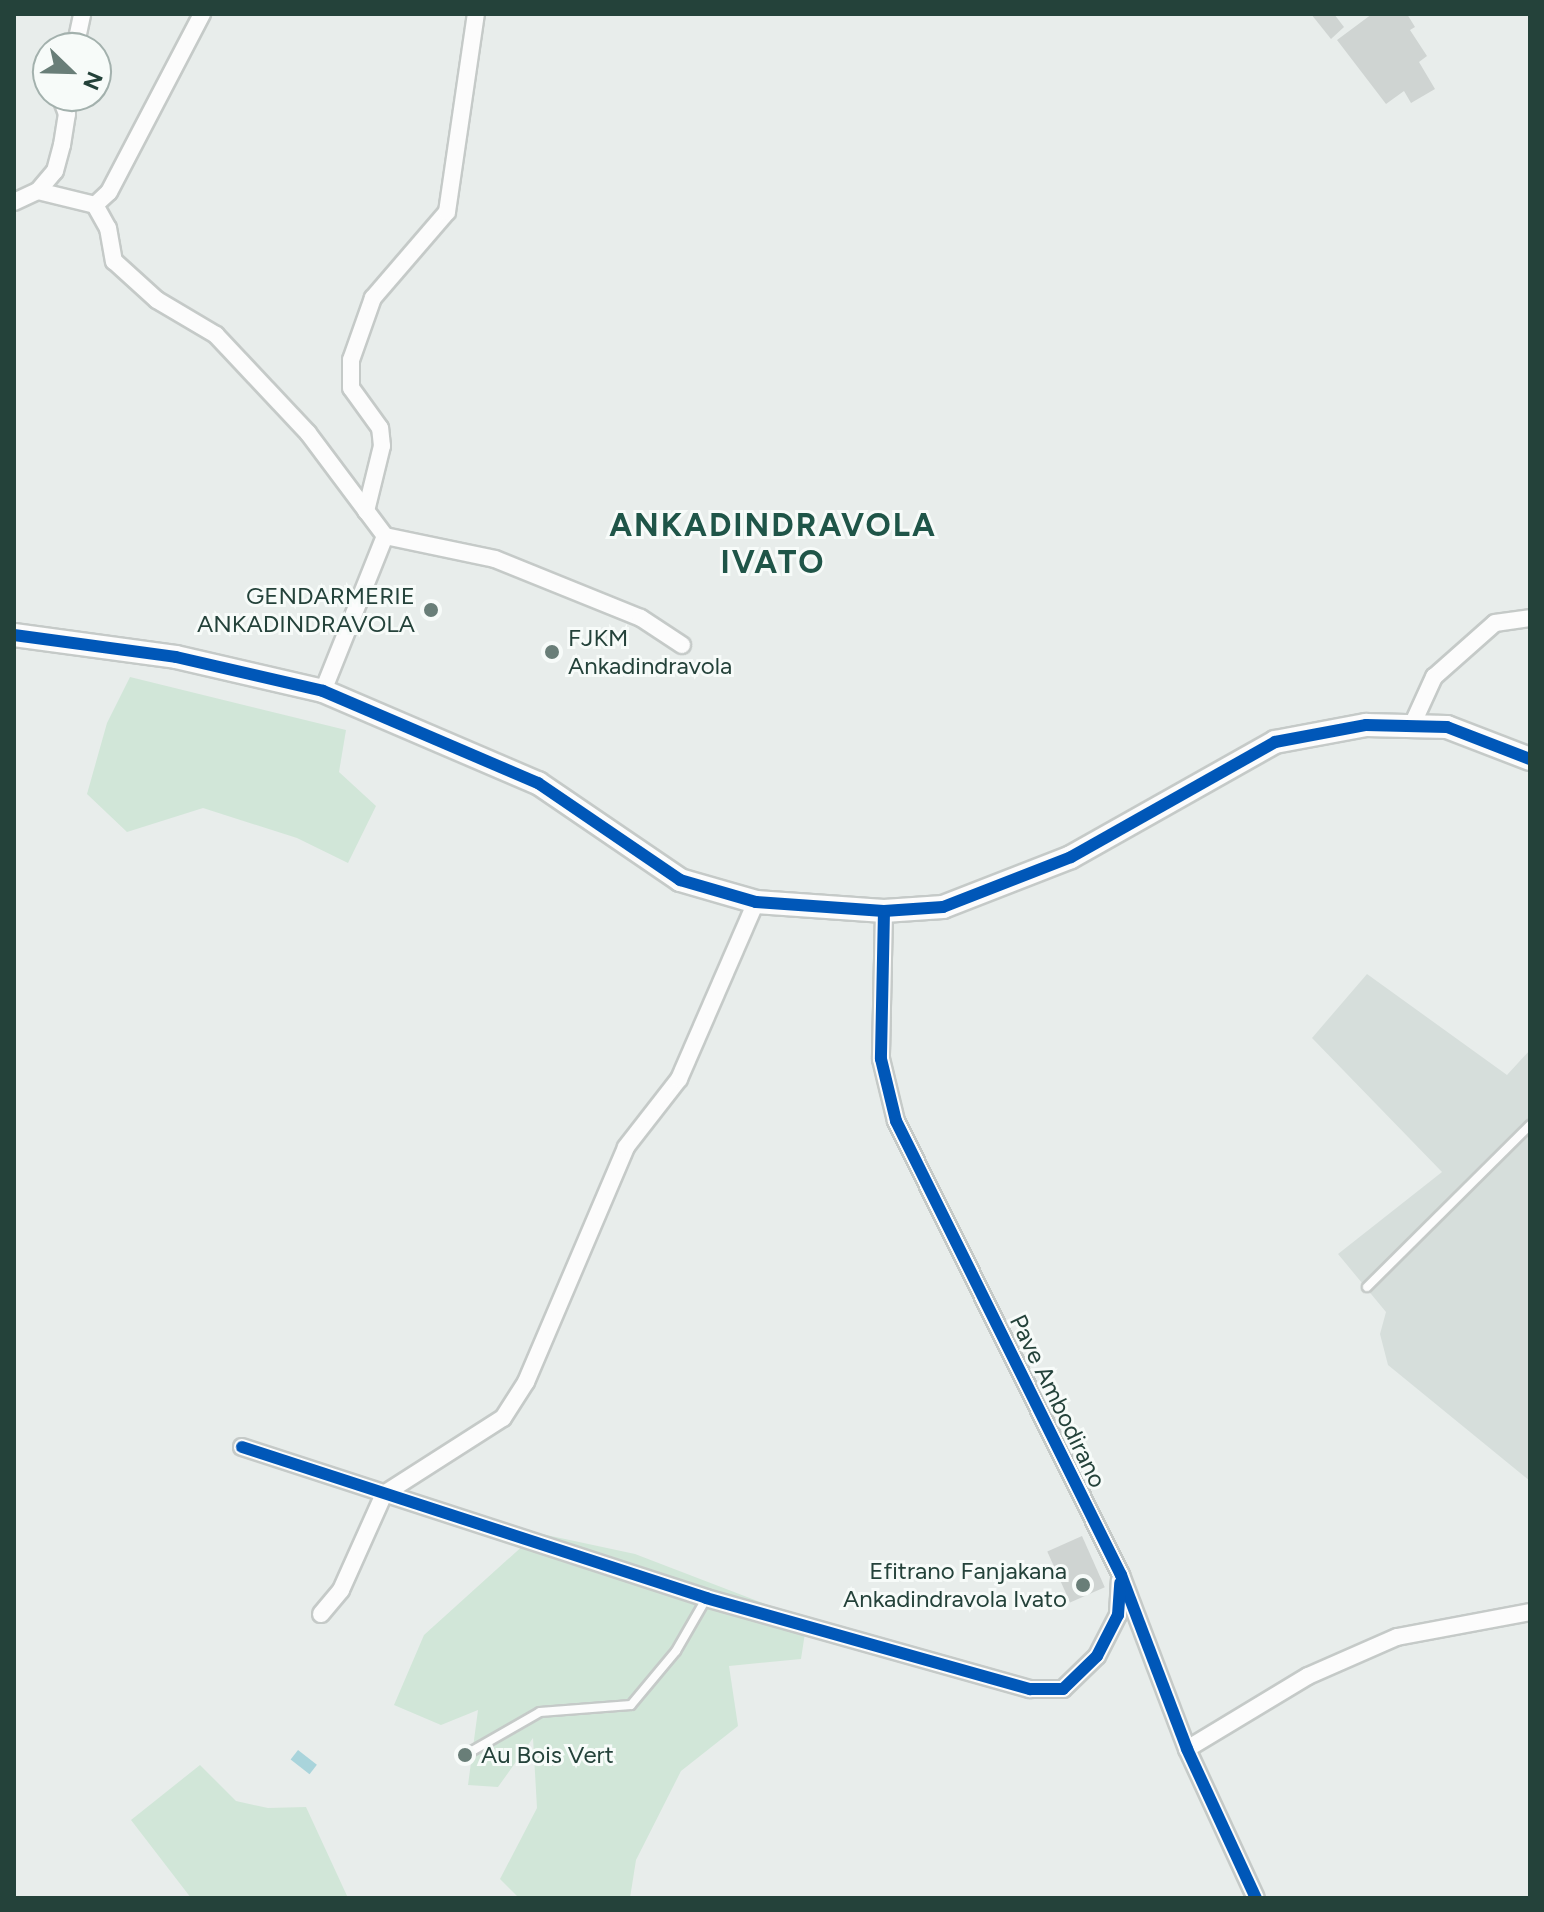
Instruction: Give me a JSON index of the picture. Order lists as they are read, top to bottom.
{
  "streets": {
    "street": ["Pave Ambodirano"]
  },
  "districts": ["ANKADINDRAVOLA IVATO"],
  "places": [
    "GENDARMERIE ANKADINDRAVOLA",
    "FJKM Ankadindravola",
    "Efitrano Fanjakana Ankadindravola Ivato",
    "Au Bois Vert"
  ],
  "north": "bottom right"
}
